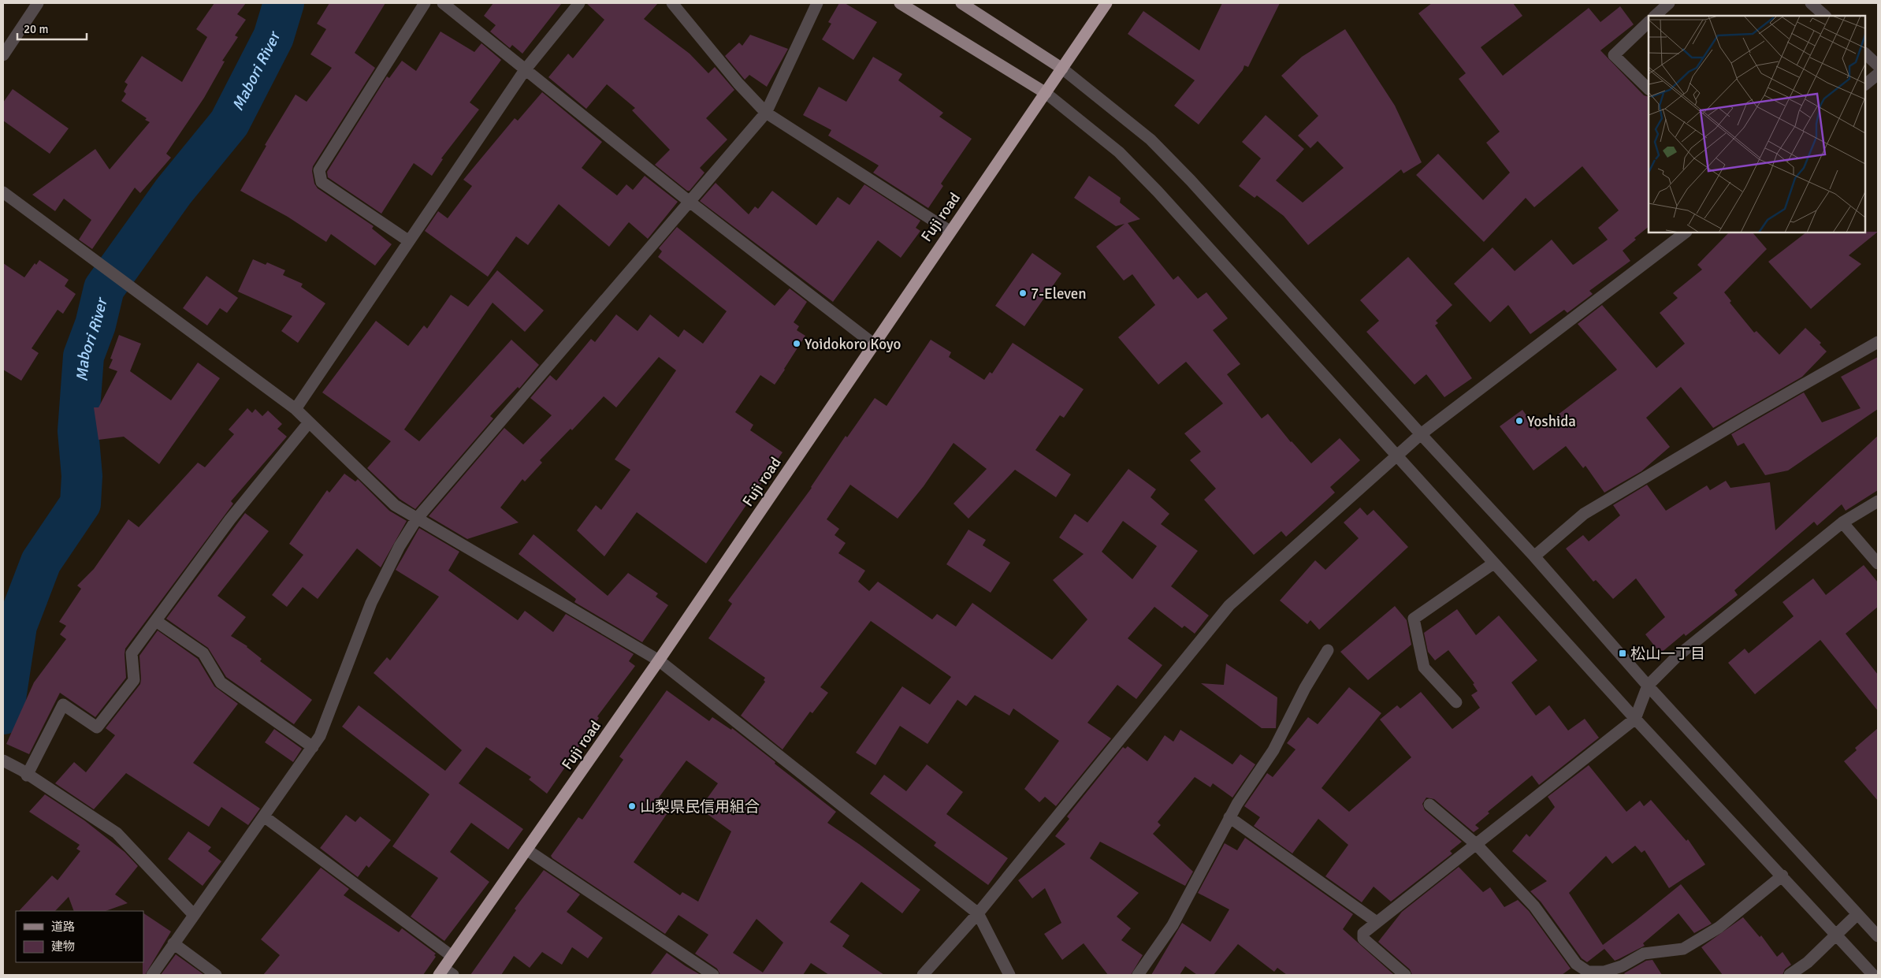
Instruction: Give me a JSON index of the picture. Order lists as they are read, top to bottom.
{
  "streets": {
    "highway": ["Fuji road"]
  },
  "water": ["Mabori River"],
  "places": {
    "other": [
      "7-Eleven",
      "Yoidokoro Koyo",
      "Yoshida",
      "山梨県民信用組合"
    ],
    "transit": ["松山一丁目"]
  },
  "legend": ["道路", "建物"],
  "scale_bar": "20 m"
}
